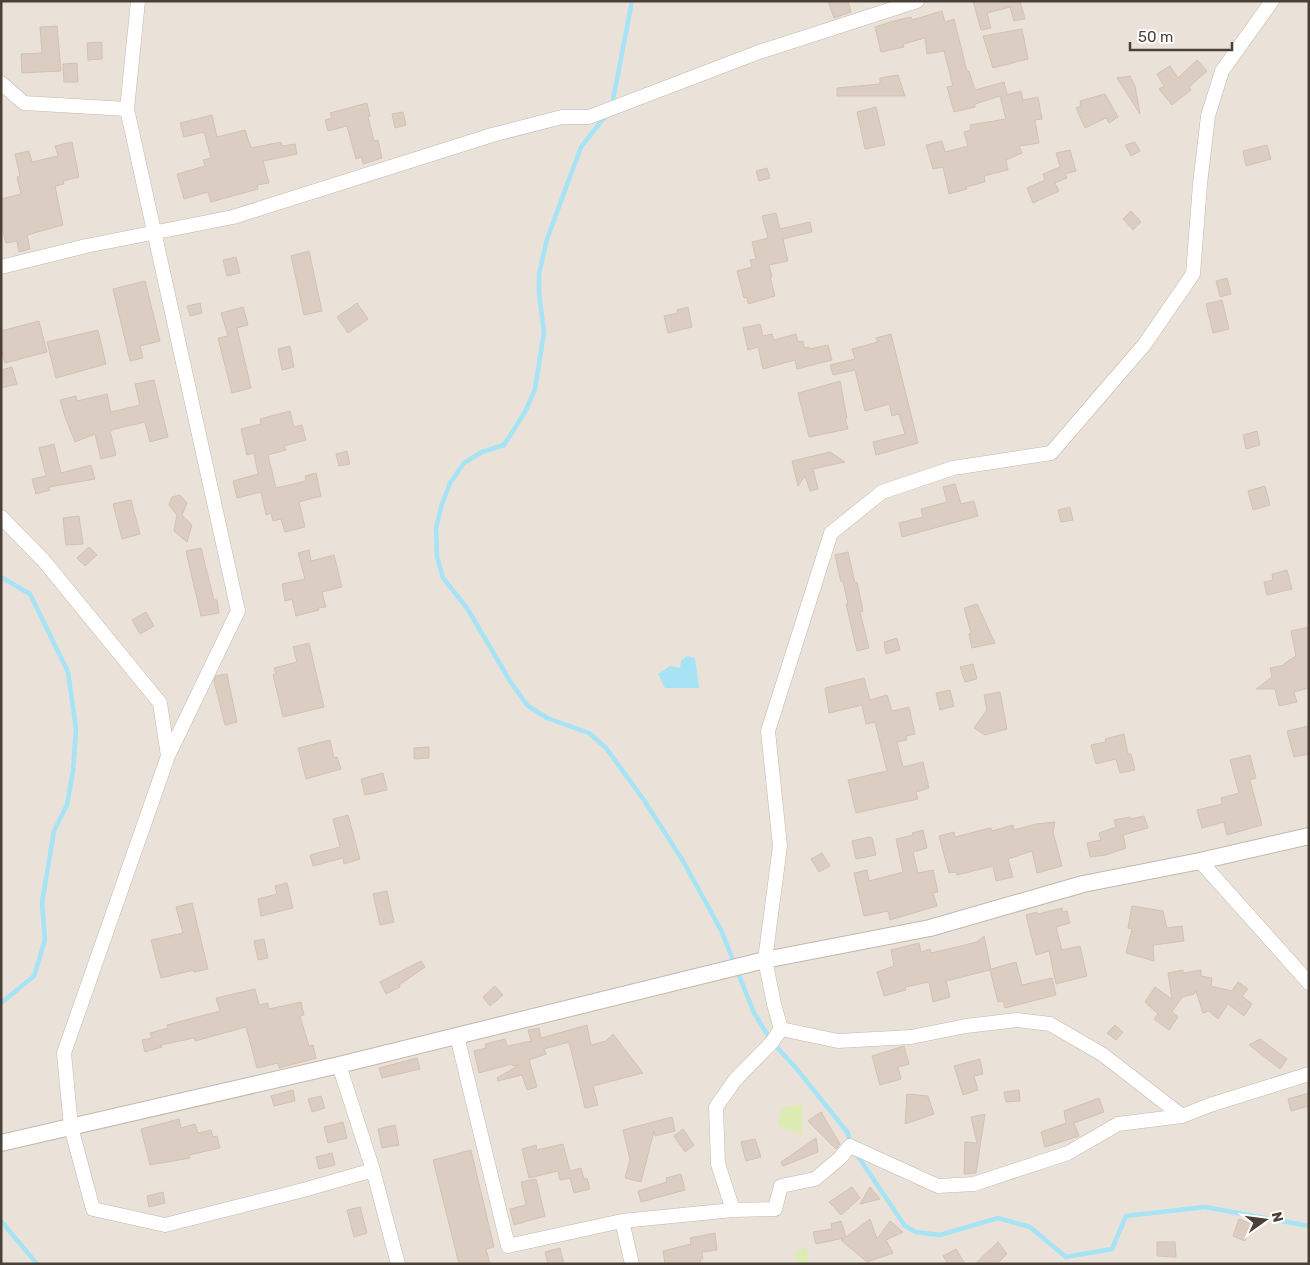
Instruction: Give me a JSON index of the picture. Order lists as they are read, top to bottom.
{
  "scale_bar": "50 m",
  "north": "right"
}
